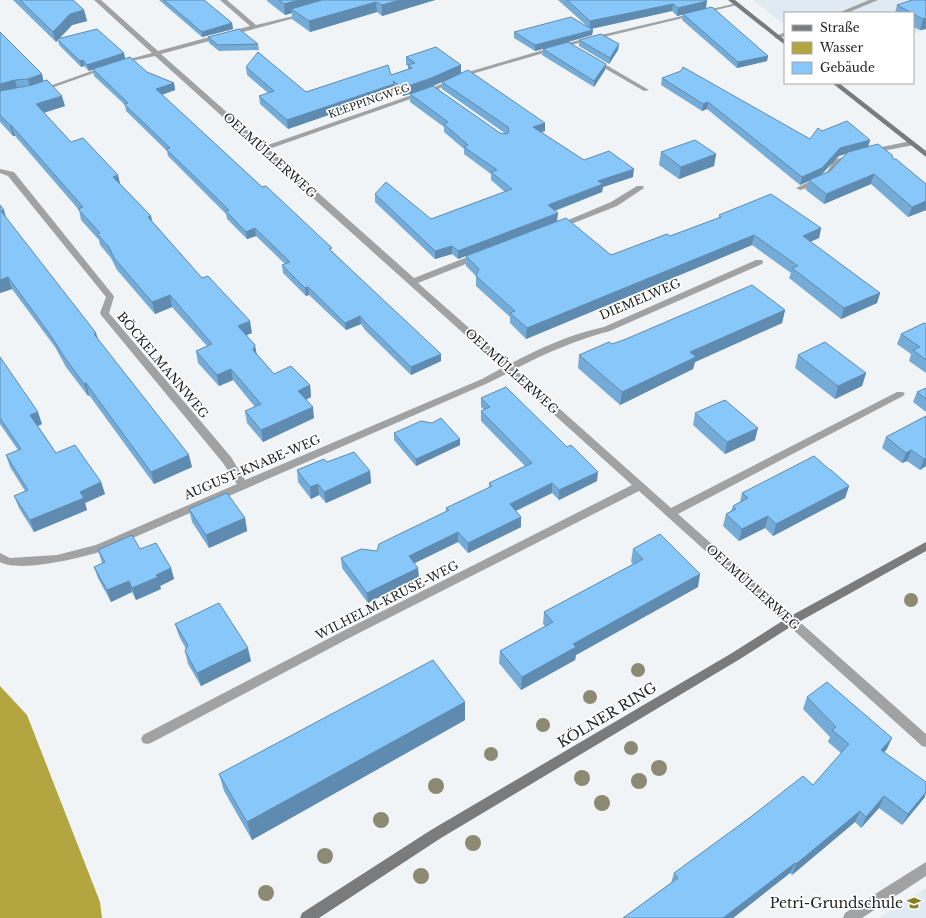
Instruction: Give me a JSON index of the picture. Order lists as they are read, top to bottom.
{
  "streets": {
    "main road": ["KÖLNER RING"],
    "street": [
      "KLEPPINGWEG",
      "OELMÜLLERWEG",
      "DIEMELWEG",
      "BÖCKELMANNWEG",
      "AUGUST-KNABE-WEG",
      "WILHELM-KRUSE-WEG"
    ]
  },
  "crossings": [
    ["KLEPPINGWEG", "OELMÜLLERWEG"],
    ["OELMÜLLERWEG", "DIEMELWEG"],
    ["OELMÜLLERWEG", "AUGUST-KNABE-WEG"],
    ["OELMÜLLERWEG", "WILHELM-KRUSE-WEG"],
    ["OELMÜLLERWEG", "KÖLNER RING"],
    ["DIEMELWEG", "AUGUST-KNABE-WEG"],
    ["BÖCKELMANNWEG", "AUGUST-KNABE-WEG"]
  ],
  "places": {
    "school or university": ["Petri-Grundschule"]
  },
  "legend": ["Straße", "Wasser", "Gebäude"]
}
